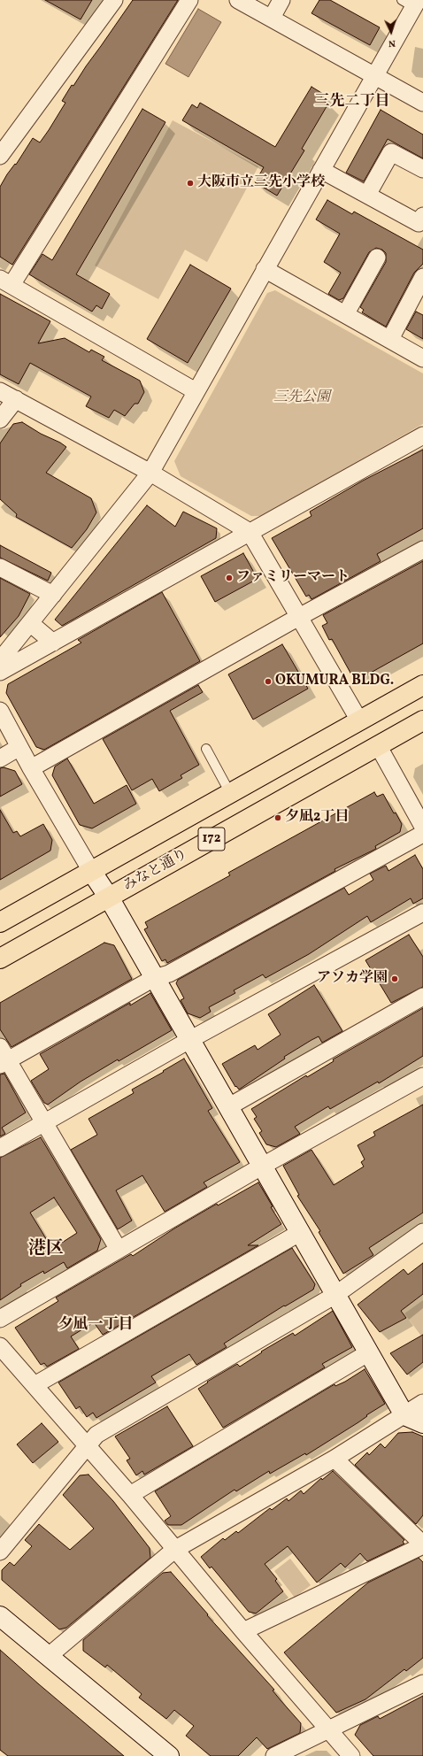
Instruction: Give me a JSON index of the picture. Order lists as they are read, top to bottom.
{
  "streets": {
    "highway": ["172", "みなと通り"]
  },
  "districts": ["三先二丁目", "港区", "夕凪一丁目"],
  "parks": ["三先公園"],
  "places": [
    "大阪市立三先小学校",
    "ファミリーマート",
    "OKUMURA BLDG.",
    "夕凪2丁目",
    "アソカ学園"
  ],
  "north": "bottom"
}
